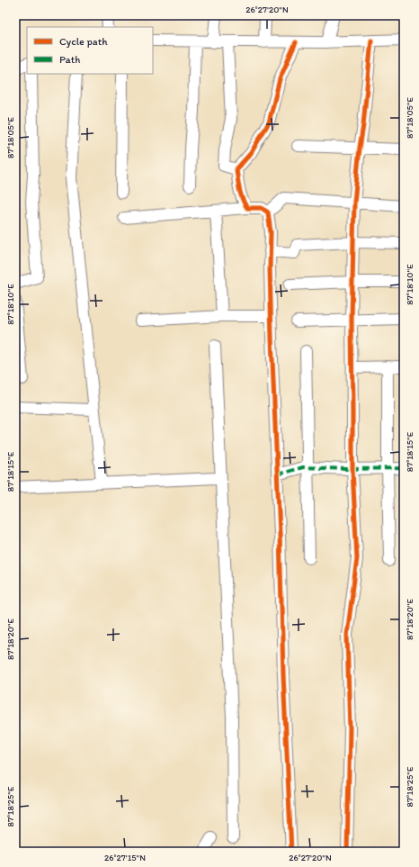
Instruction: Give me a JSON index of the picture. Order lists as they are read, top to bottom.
{
  "legend": ["Cycle path", "Path"],
  "coordinates": [
    "26°27'20\"N",
    "87°18'05\"E",
    "87°18'10\"E",
    "87°18'15\"E",
    "87°18'20\"E",
    "87°18'25\"E",
    "26°27'15\"N"
  ]
}
